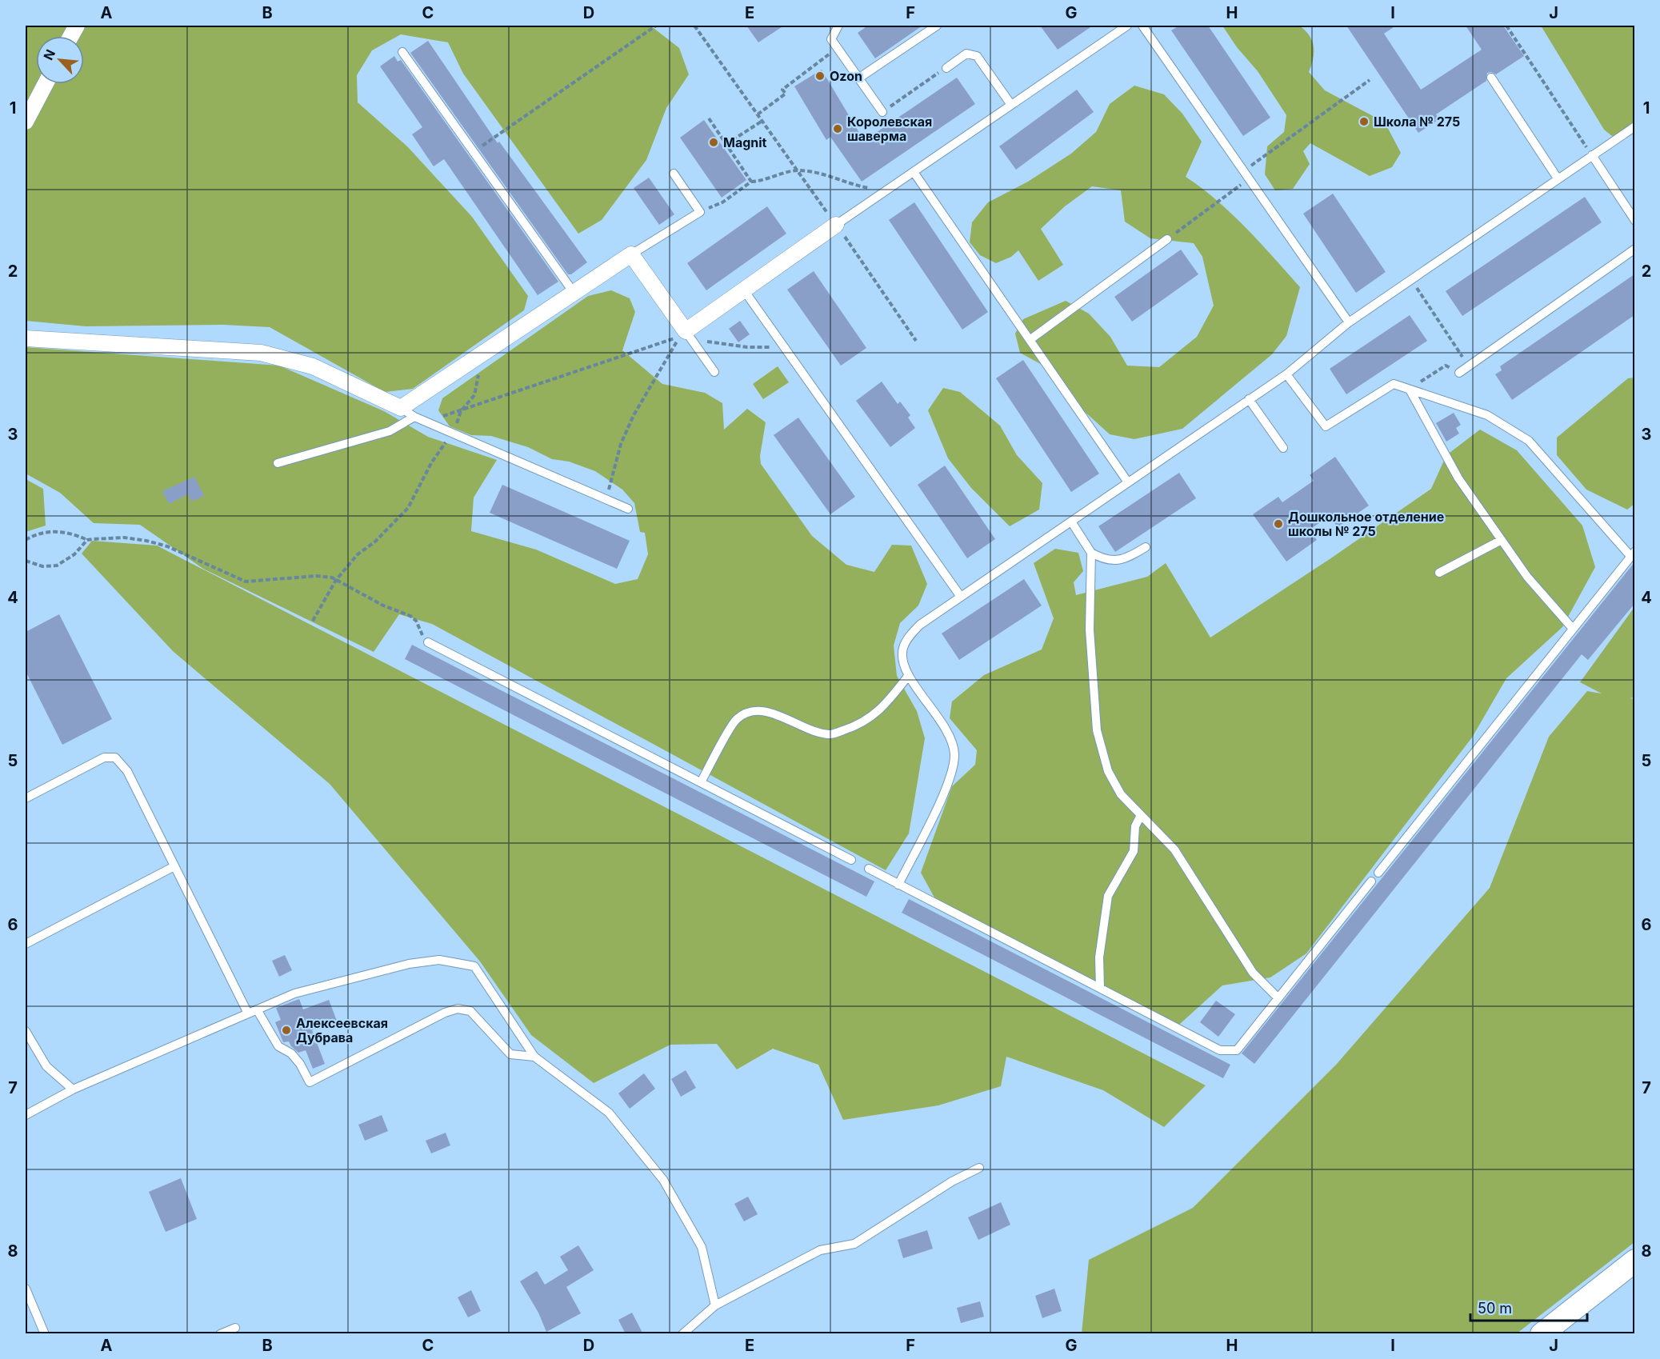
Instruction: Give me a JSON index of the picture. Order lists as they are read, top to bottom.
{
  "places": [
    "Ozon",
    "Школа № 275",
    "Королевская шаверма",
    "Magnit",
    "Дошкольное отделение школы № 275",
    "Алексеевская Дубрава"
  ],
  "scale_bar": "50 m",
  "north": "top left",
  "grid": {
    "columns": [
      "A",
      "B",
      "C",
      "D",
      "E",
      "F",
      "G",
      "H",
      "I",
      "J"
    ],
    "rows": [
      "1",
      "2",
      "3",
      "4",
      "5",
      "6",
      "7",
      "8"
    ]
  }
}
